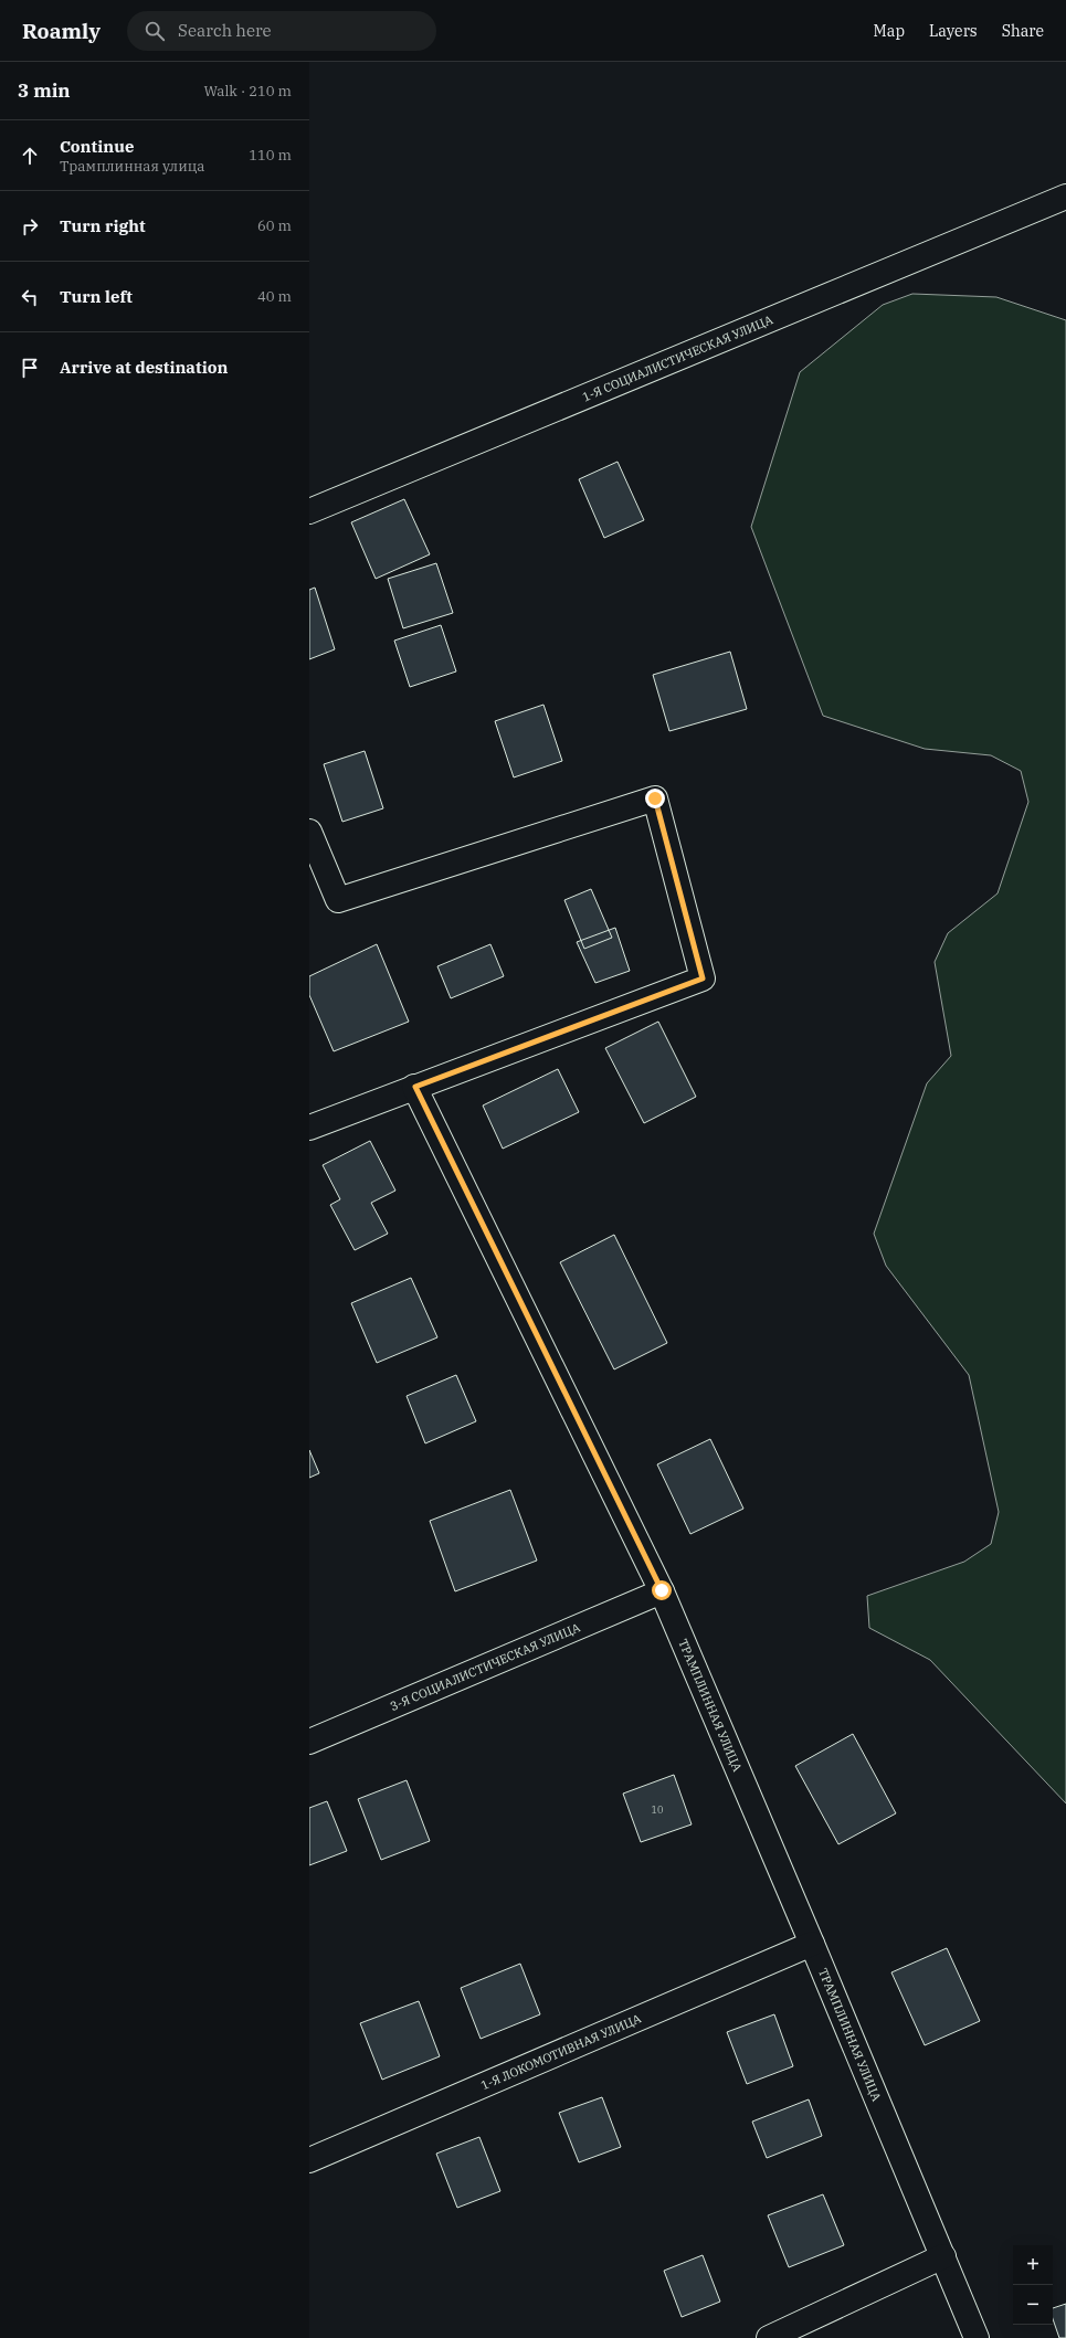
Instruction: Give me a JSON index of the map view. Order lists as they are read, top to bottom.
{
  "streets": {
    "street": [
      "1-Я СОЦИАЛИСТИЧЕСКАЯ УЛИЦА",
      "3-Я СОЦИАЛИСТИЧЕСКАЯ УЛИЦА",
      "ТРАМПЛИННАЯ УЛИЦА",
      "1-Я ЛОКОМОТИВНАЯ УЛИЦА"
    ]
  },
  "crossings": [
    ["3-Я СОЦИАЛИСТИЧЕСКАЯ УЛИЦА", "ТРАМПЛИННАЯ УЛИЦА"],
    ["ТРАМПЛИННАЯ УЛИЦА", "1-Я ЛОКОМОТИВНАЯ УЛИЦА"]
  ],
  "house_numbers": ["10"],
  "page": {
    "header": "Roamly",
    "search": "Search here",
    "nav": ["Map", "Layers", "Share"],
    "heading": ["3 min", "Walk · 210 m"],
    "list": [
      ["Continue", "Трамплинная улица", "110 m"],
      ["Turn right", "60 m"],
      ["Turn left", "40 m"],
      "Arrive at destination"
    ],
    "map_buttons": ["+", "−"]
  }
}
